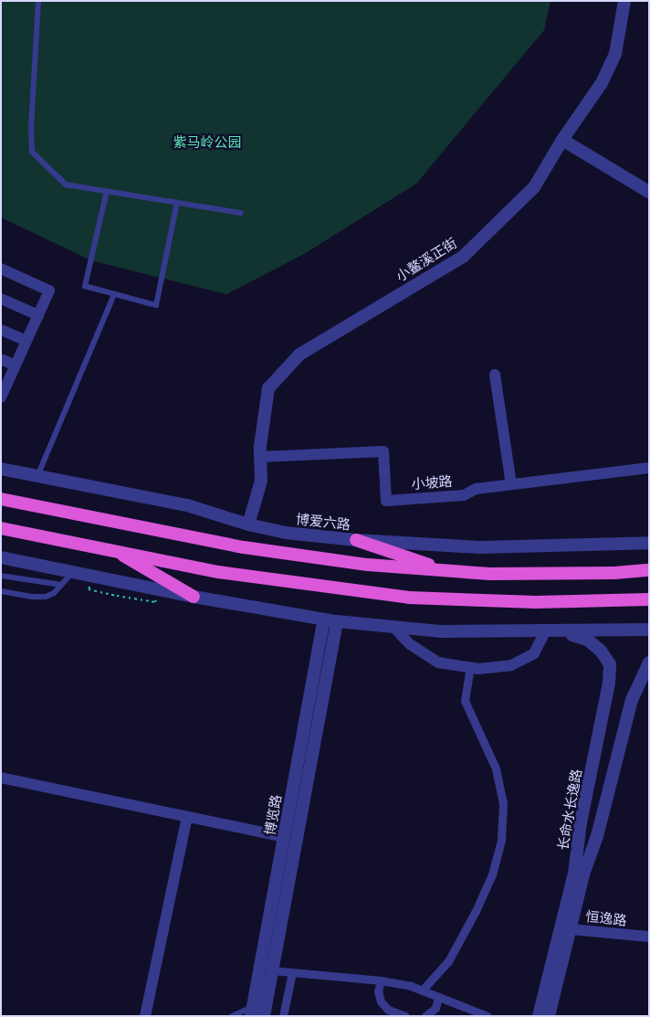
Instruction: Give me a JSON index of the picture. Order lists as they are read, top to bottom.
{
  "streets": {
    "street": [
      "小鳌溪正街",
      "小坡路",
      "博爱六路",
      "长命水长逸路",
      "博览路",
      "恒逸路"
    ]
  },
  "crossings": [
    ["小鳌溪正街", "小坡路"],
    ["小鳌溪正街", "博爱六路"],
    ["长命水长逸路", "恒逸路"]
  ],
  "parks": ["紫马岭公园"]
}
